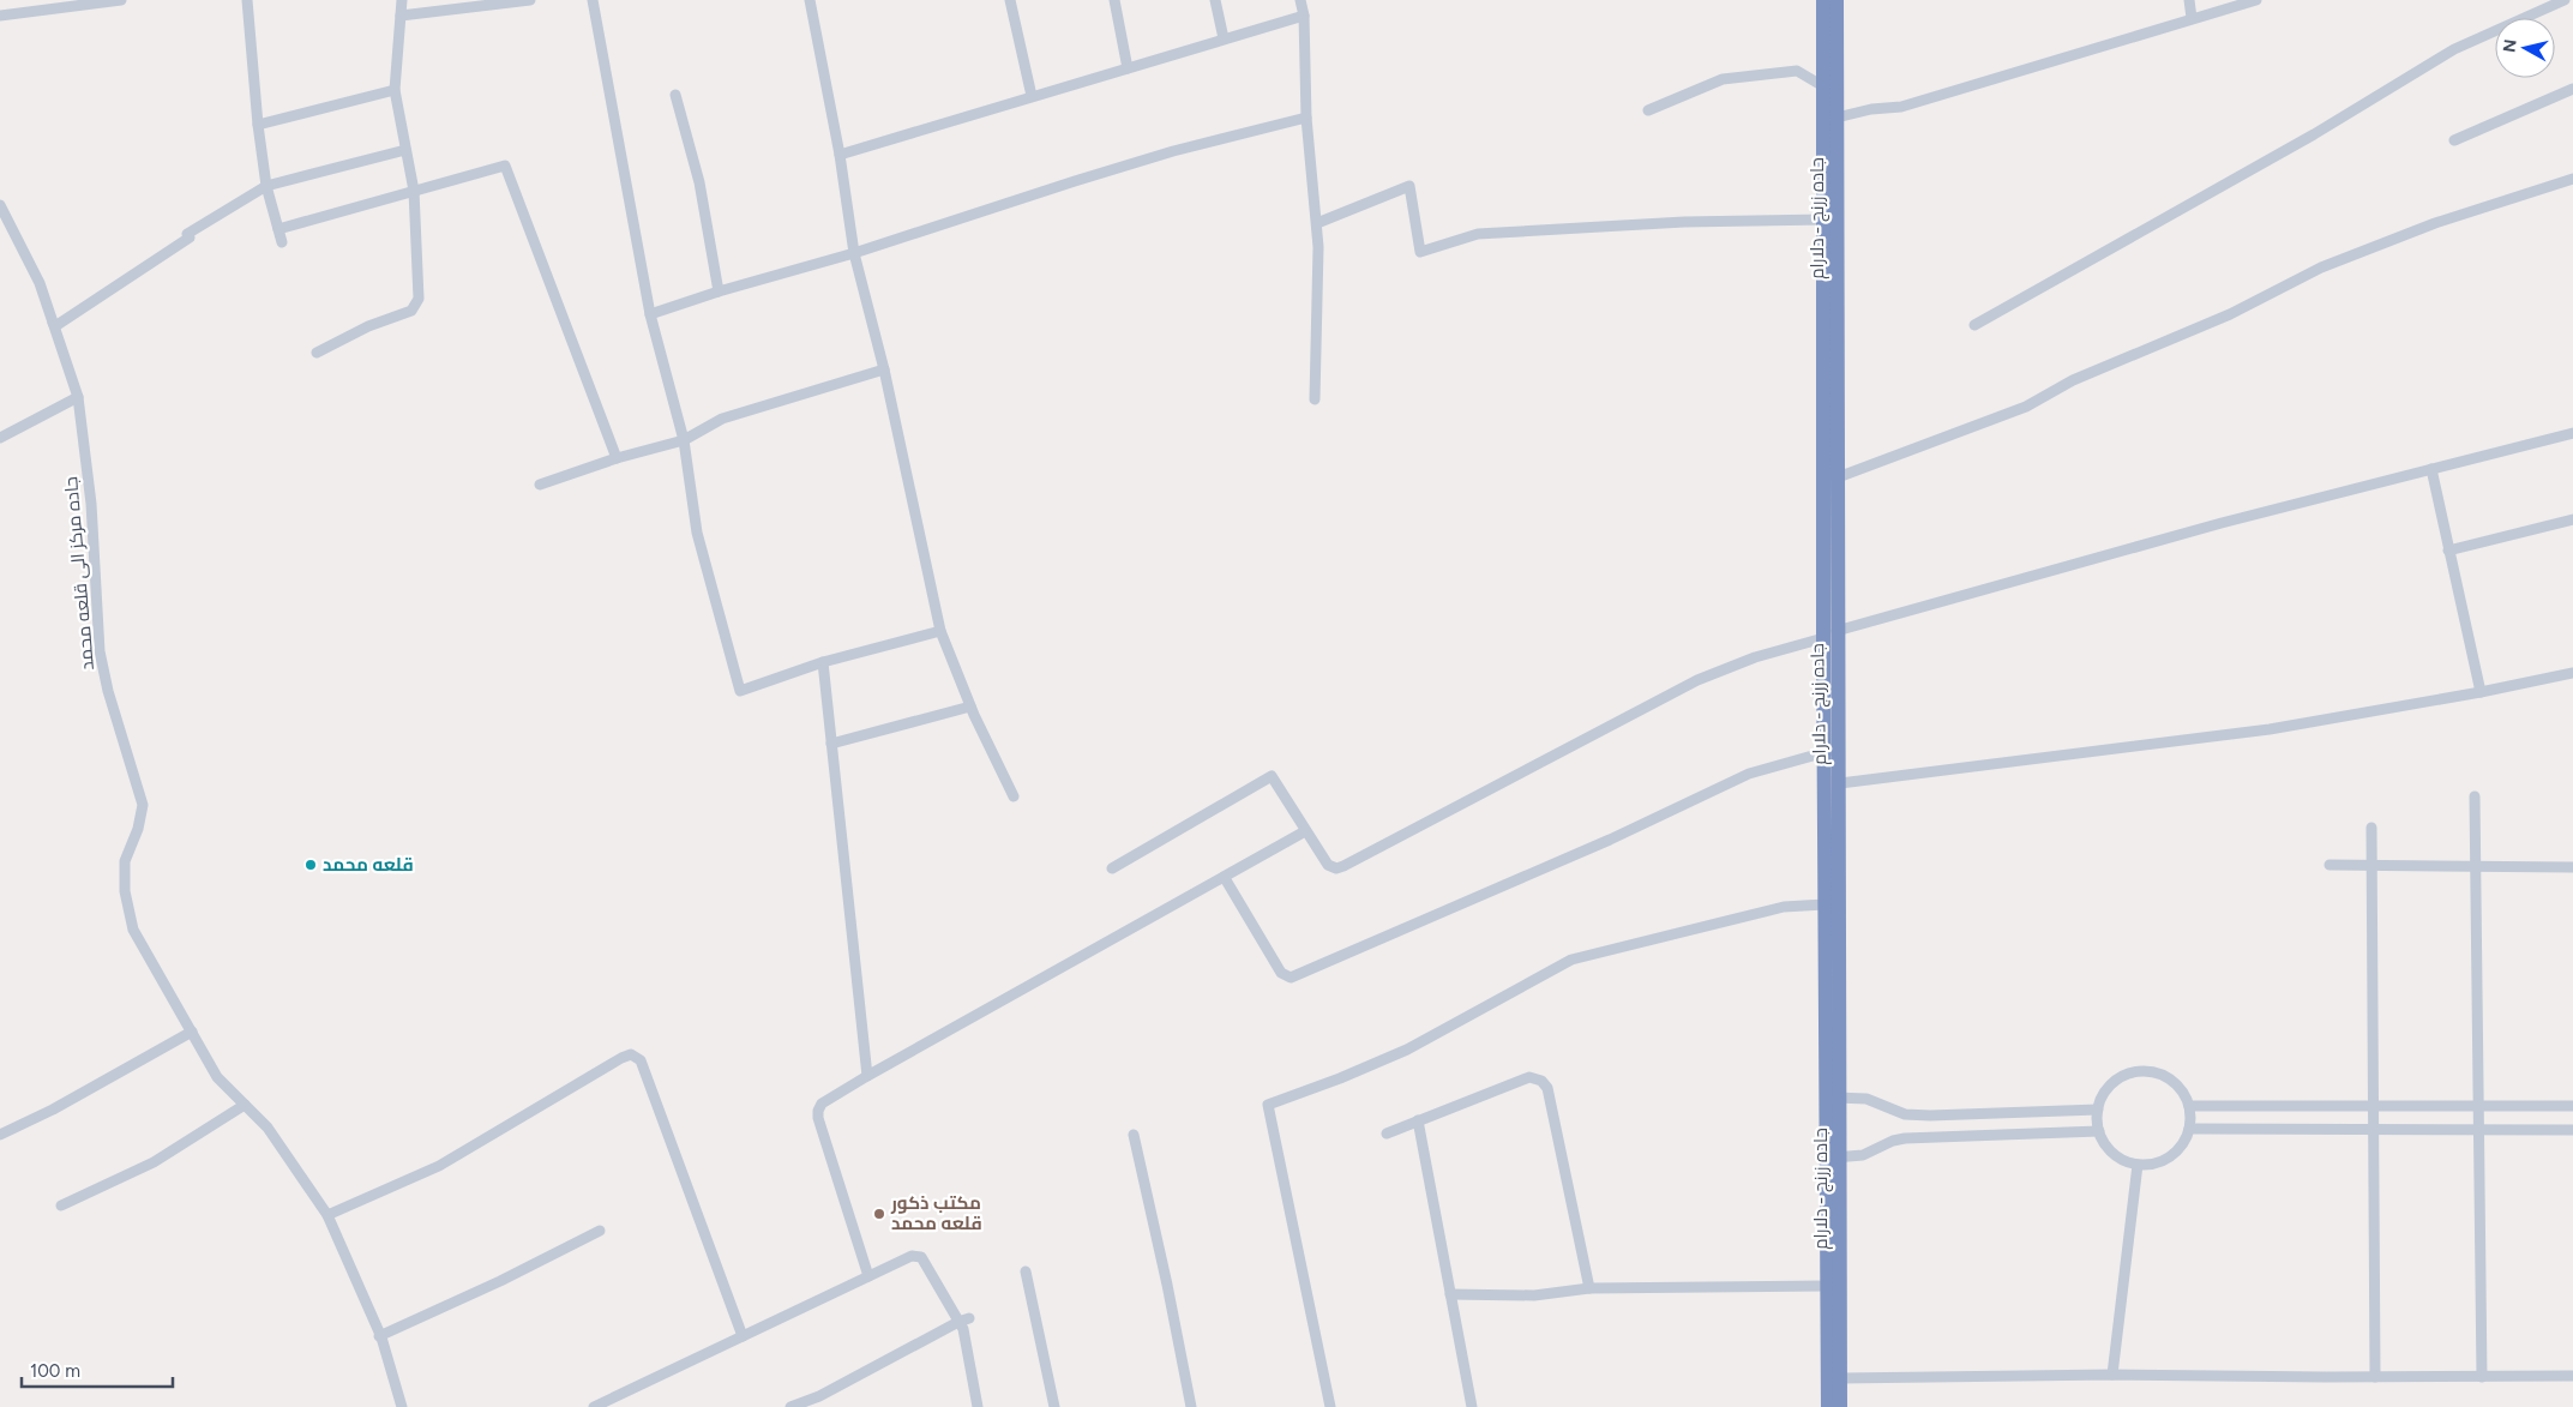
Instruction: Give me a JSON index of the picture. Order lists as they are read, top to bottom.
{
  "streets": {
    "highway": ["جاده زرنج - دلارام"],
    "street": ["جاده مرکز الی قلعه محمد"]
  },
  "places": ["قلعه محمد", "مکتب ذکور قلعه محمد"],
  "scale_bar": "100 m",
  "north": "left"
}
